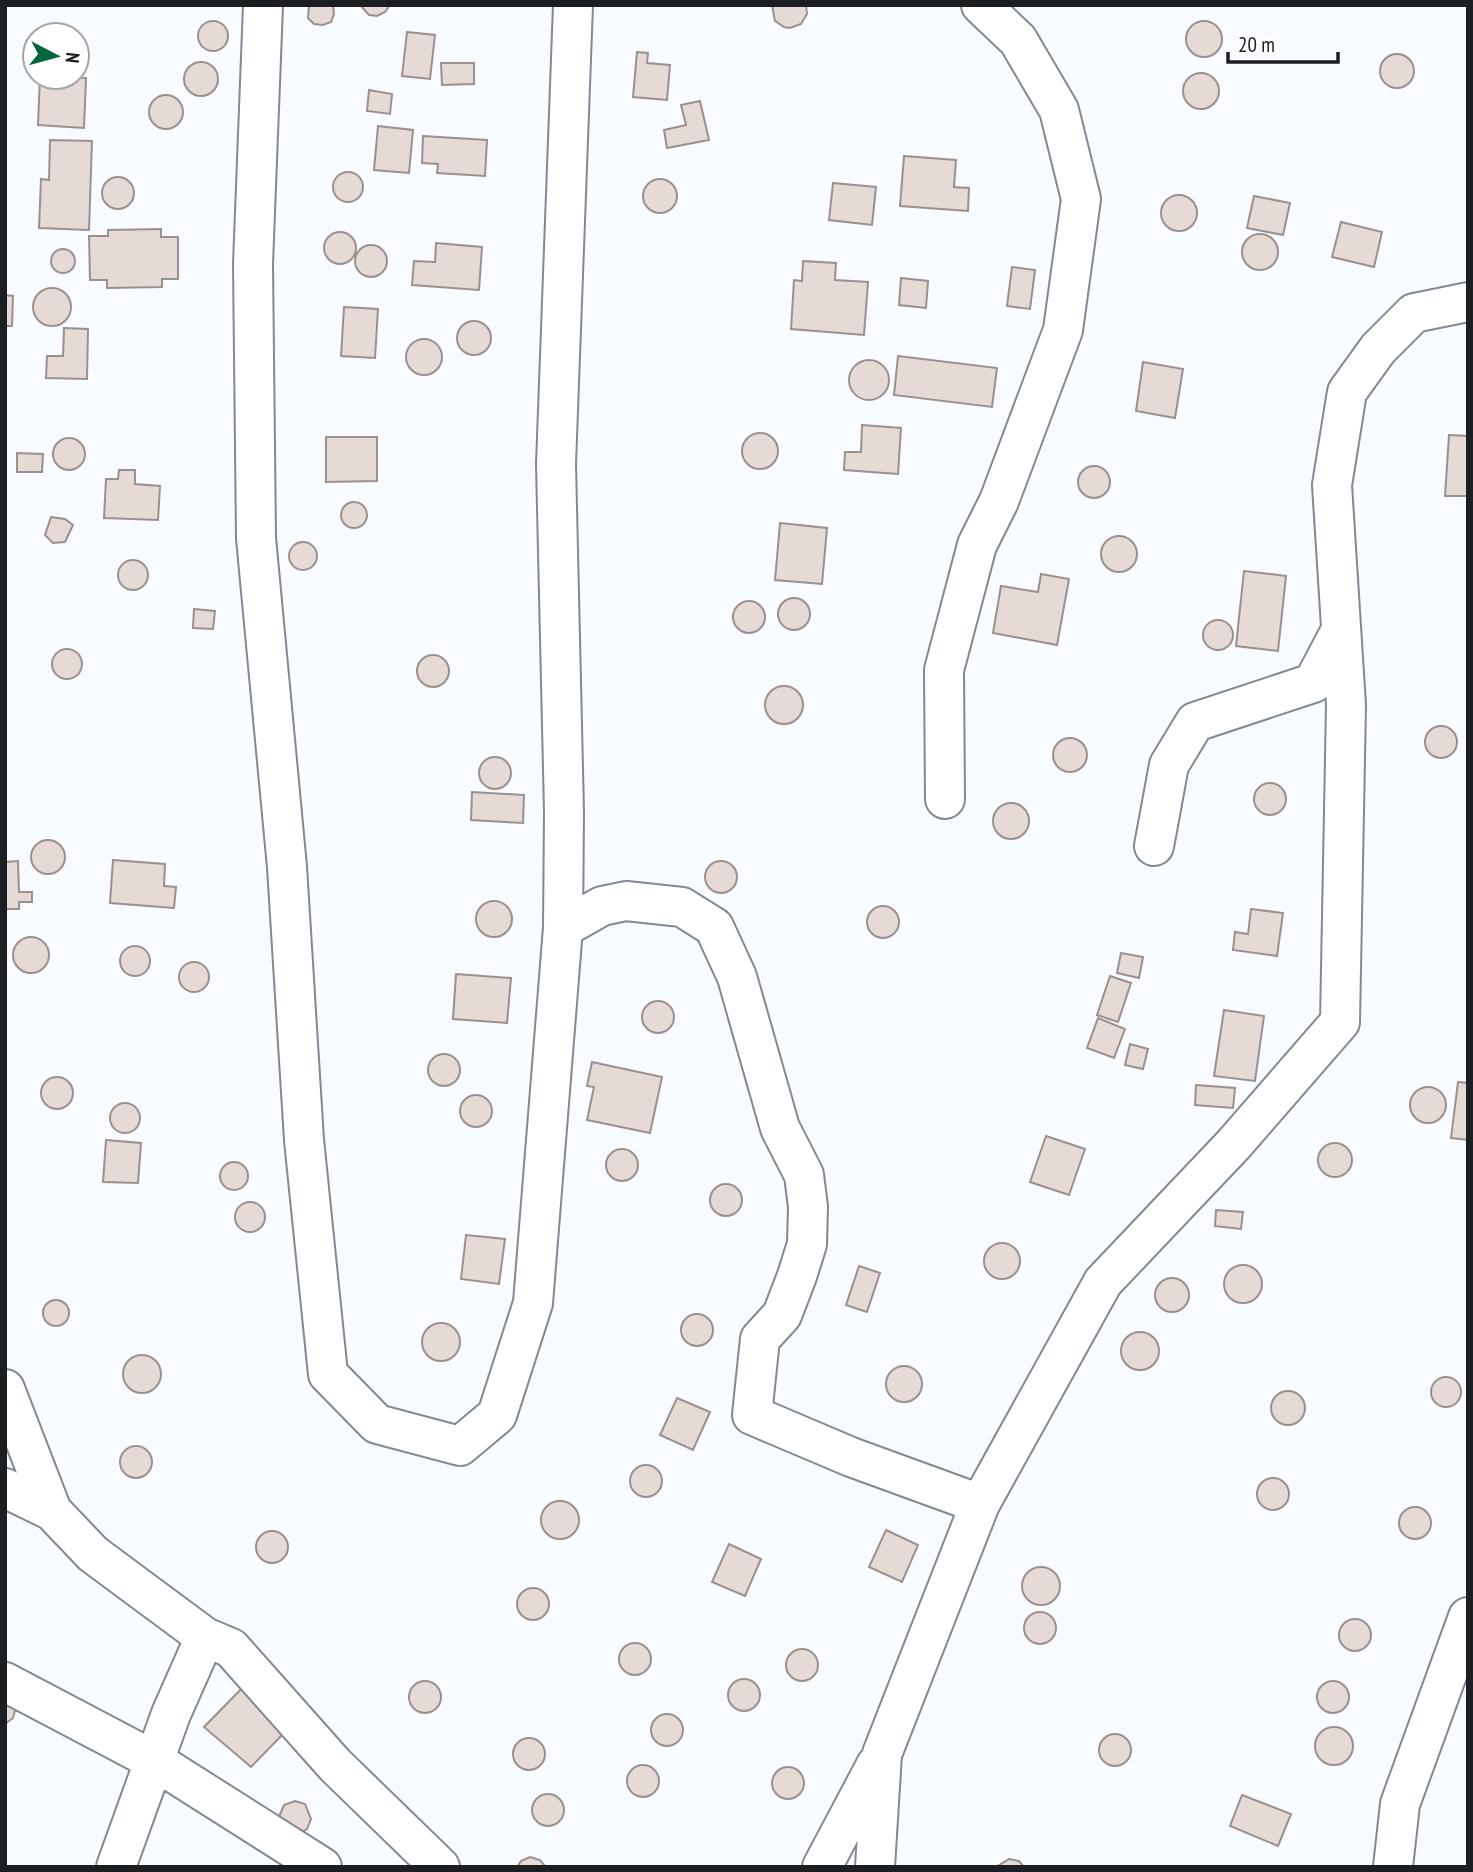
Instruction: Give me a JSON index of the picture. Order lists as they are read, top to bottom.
{
  "scale_bar": "20 m",
  "north": "right"
}
